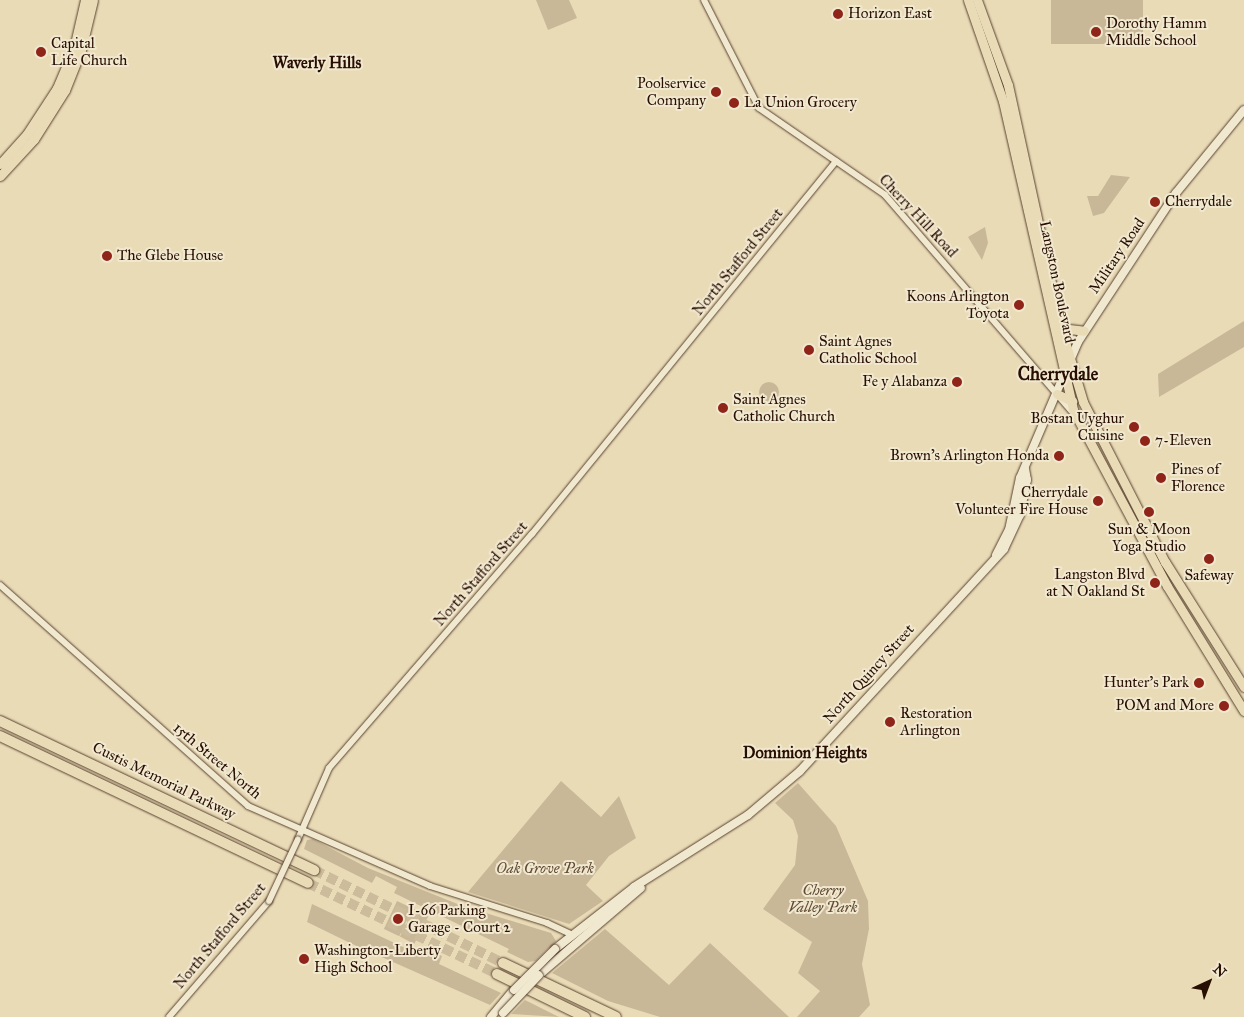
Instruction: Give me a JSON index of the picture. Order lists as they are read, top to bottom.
{
  "streets": {
    "highway": ["Custis Memorial Parkway"],
    "main road": ["Military Road", "Langston Boulevard", "North Quincy Street"],
    "street": ["Cherry Hill Road", "North Stafford Street", "15th Street North"]
  },
  "crossings": [
    ["Cherry Hill Road", "North Stafford Street"],
    ["Cherry Hill Road", "Langston Boulevard"],
    ["Cherry Hill Road", "North Quincy Street"],
    ["Military Road", "Langston Boulevard"],
    ["Military Road", "North Quincy Street"],
    ["North Stafford Street", "15th Street North"],
    ["Langston Boulevard", "North Quincy Street"],
    ["North Quincy Street", "15th Street North"]
  ],
  "districts": ["Waverly Hills", "Cherrydale", "Dominion Heights"],
  "parks": ["Oak Grove Park", "Cherry Valley Park"],
  "places": [
    "Horizon East",
    "Dorothy Hamm Middle School",
    "Capital Life Church",
    "Poolservice Company",
    "La Union Grocery",
    "Cherrydale",
    "The Glebe House",
    "Koons Arlington Toyota",
    "Saint Agnes Catholic School",
    "Fe y Alabanza",
    "Saint Agnes Catholic Church",
    "Bostan Uyghur Cuisine",
    "7-Eleven",
    "Brown's Arlington Honda",
    "Pines of Florence",
    "Cherrydale Volunteer Fire House",
    "Sun & Moon Yoga Studio",
    "Safeway",
    "Langston Blvd at N Oakland St",
    "Hunter’s Park",
    "POM and More",
    "Restoration Arlington",
    "I-66 Parking Garage - Court 2",
    "Washington-Liberty High School"
  ],
  "north": "top right"
}
